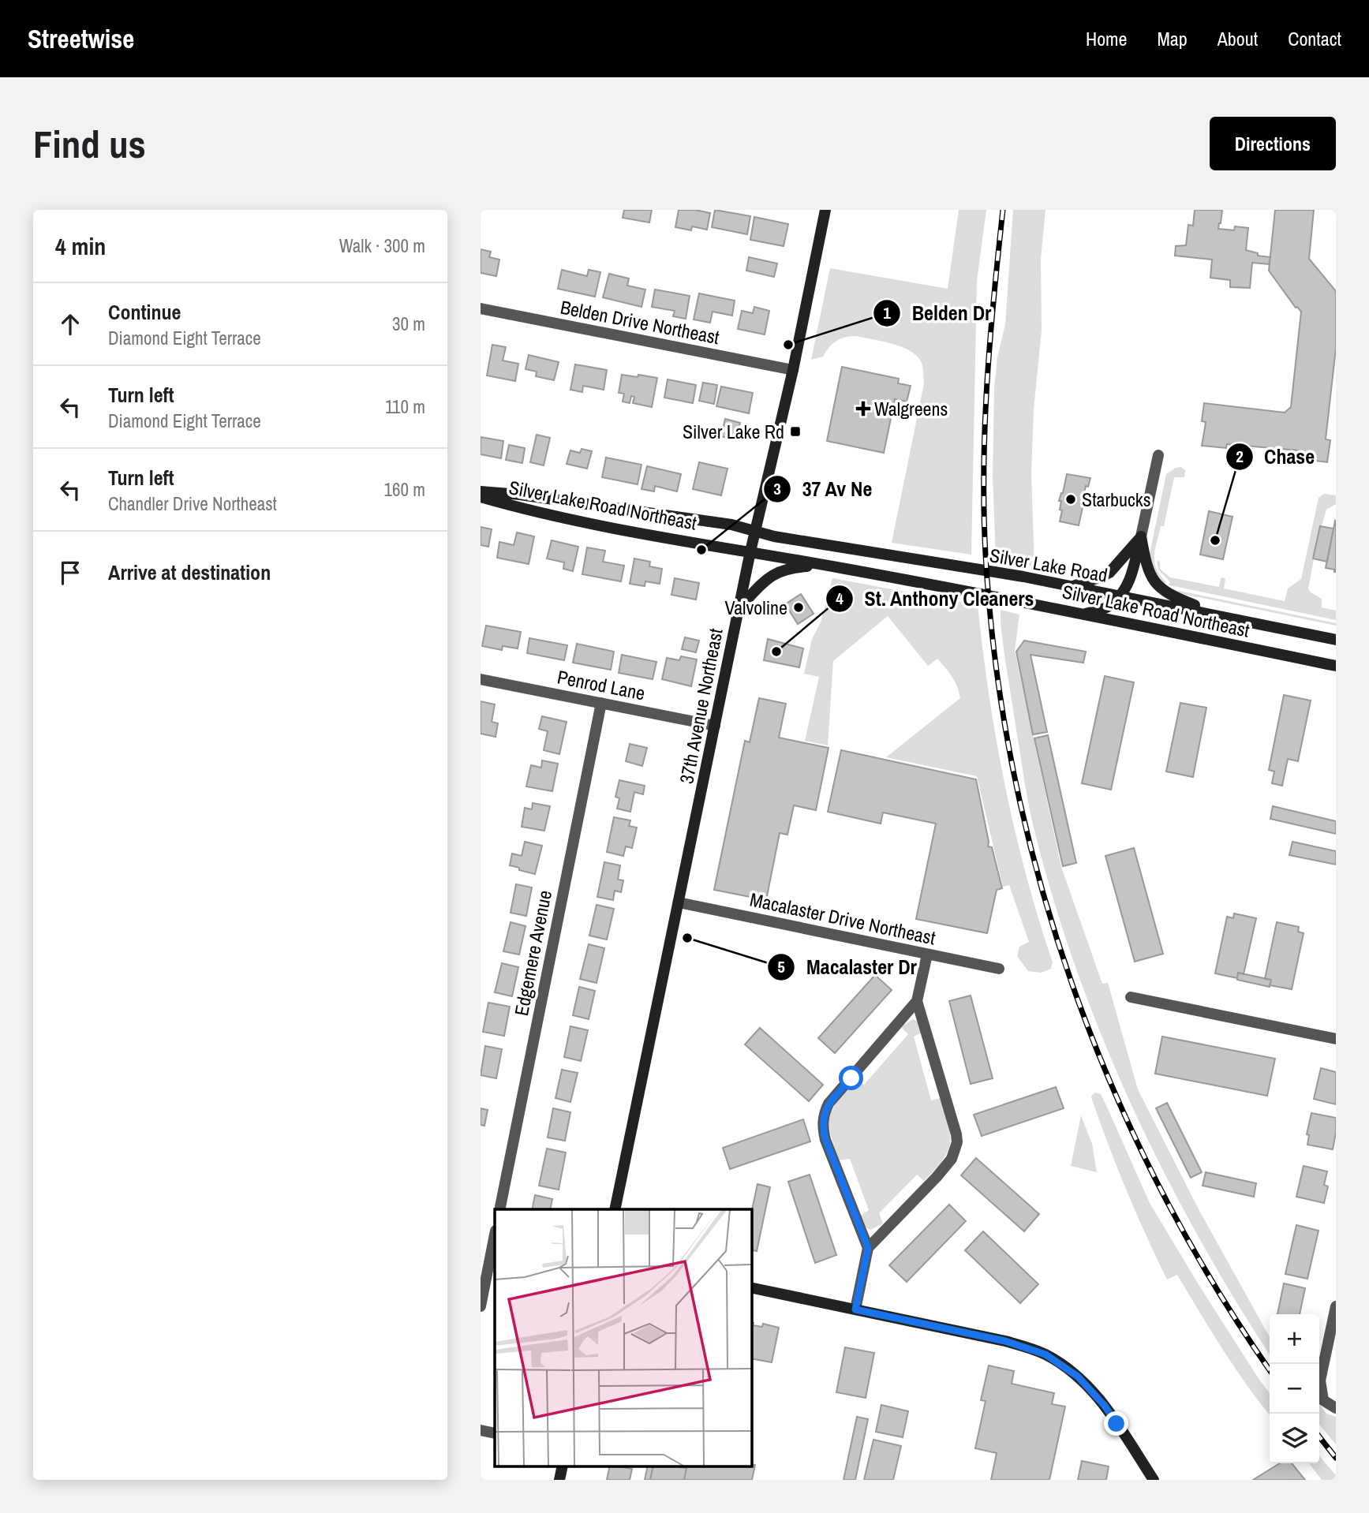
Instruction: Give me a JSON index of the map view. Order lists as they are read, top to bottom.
{
  "streets": {
    "main road": ["Silver Lake Road Northeast", "Silver Lake Road", "37th Avenue Northeast"],
    "street": [
      "Belden Drive Northeast",
      "Penrod Lane",
      "Macalaster Drive Northeast",
      "Edgemere Avenue"
    ]
  },
  "crossings": [
    ["Belden Drive Northeast", "37th Avenue Northeast"],
    ["Silver Lake Road Northeast", "Silver Lake Road"],
    ["Silver Lake Road Northeast", "37th Avenue Northeast"],
    ["Silver Lake Road", "37th Avenue Northeast"],
    ["Penrod Lane", "37th Avenue Northeast"],
    ["Penrod Lane", "Edgemere Avenue"],
    ["37th Avenue Northeast", "Macalaster Drive Northeast"]
  ],
  "places": {
    "other": [
      "Belden Dr",
      "Starbucks",
      "Chase",
      "37 Av Ne",
      "Valvoline",
      "St. Anthony Cleaners",
      "Macalaster Dr"
    ],
    "health": ["Walgreens"],
    "transit": ["Silver Lake Rd"]
  },
  "page": {
    "header": "Streetwise",
    "nav": [
      "Home",
      "Map",
      "About",
      "Contact"
    ],
    "buttons": "Directions",
    "title": "Find us",
    "heading": ["4 min", "Walk · 300 m"],
    "list": [
      ["Continue", "Diamond Eight Terrace", "30 m"],
      ["Turn left", "Diamond Eight Terrace", "110 m"],
      ["Turn left", "Chandler Drive Northeast", "160 m"],
      "Arrive at destination"
    ],
    "map_buttons": ["+", "−"]
  }
}
